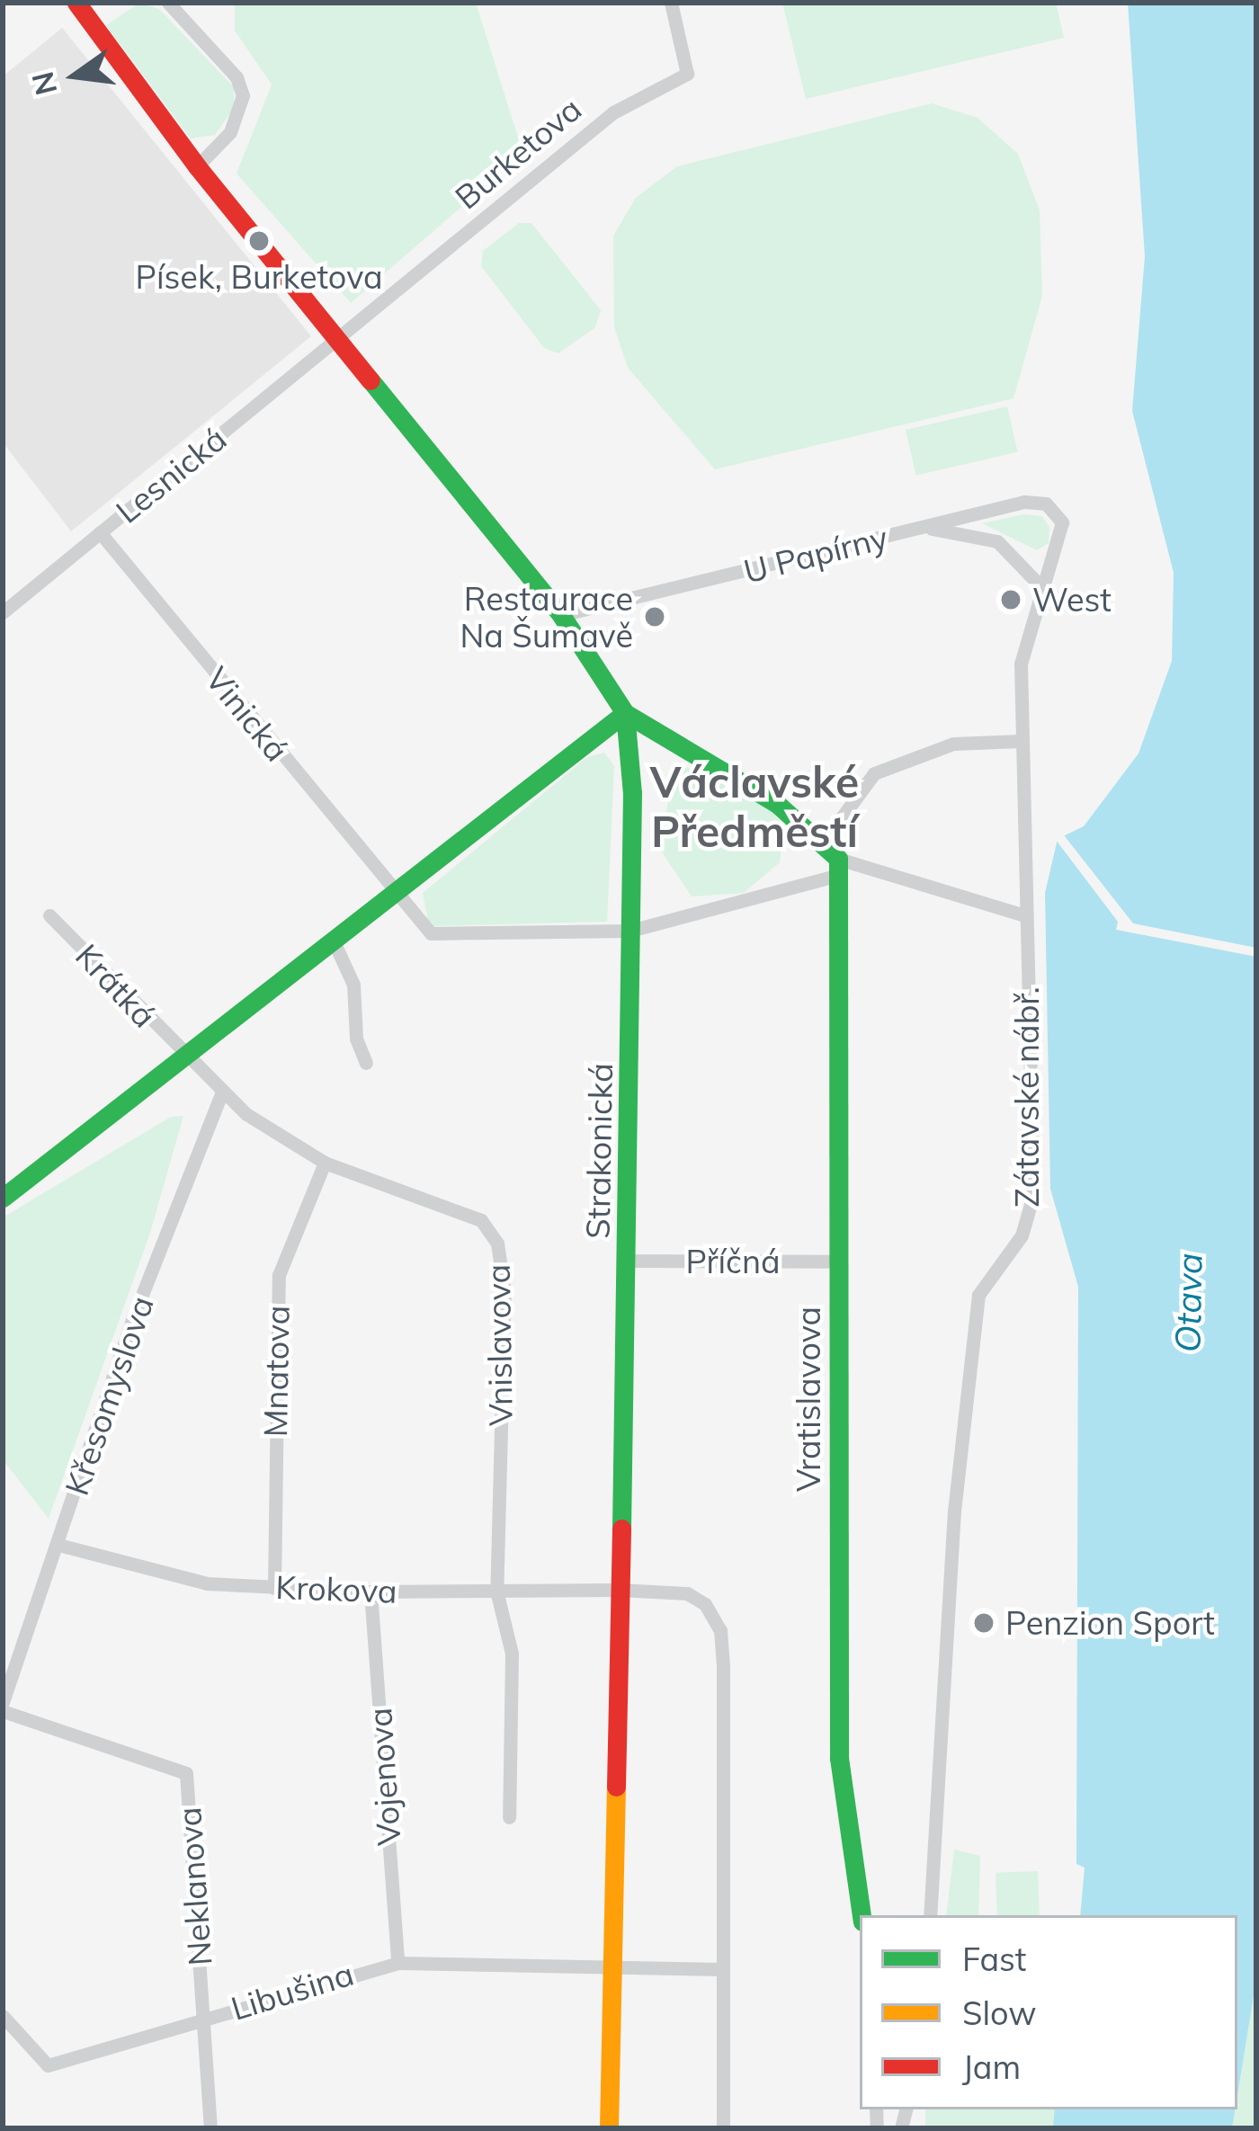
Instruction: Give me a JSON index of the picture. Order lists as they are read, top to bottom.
{
  "streets": {
    "main road": ["Strakonická", "Vratislavova"],
    "street": [
      "Burketova",
      "Lesnická",
      "U Papírny",
      "Vinická",
      "Krátká",
      "Zátavské nábř.",
      "Příčná",
      "Vnislavova",
      "Mnatova",
      "Křesomyslova",
      "Krokova",
      "Vojenova",
      "Neklanova",
      "Libušina"
    ]
  },
  "crossings": [
    ["Burketova", "Lesnická"],
    ["Lesnická", "Vinická"],
    ["U Papírny", "Zátavské nábř."],
    ["Vinická", "Strakonická"],
    ["Vinická", "Vratislavova"],
    ["Krátká", "Vnislavova"],
    ["Strakonická", "Příčná"],
    ["Strakonická", "Krokova"],
    ["Strakonická", "Libušina"],
    ["Příčná", "Vratislavova"],
    ["Vnislavova", "Mnatova"],
    ["Vnislavova", "Křesomyslova"],
    ["Vnislavova", "Krokova"],
    ["Mnatova", "Krokova"],
    ["Křesomyslova", "Krokova"],
    ["Krokova", "Vojenova"],
    ["Vojenova", "Libušina"],
    ["Neklanova", "Libušina"]
  ],
  "districts": ["Václavské Předměstí"],
  "water": ["Otava"],
  "places": [
    "Písek, Burketova",
    "West",
    "Restaurace Na Šumavě",
    "Penzion Sport"
  ],
  "legend": ["Fast", "Slow", "Jam"],
  "north": "left"
}
